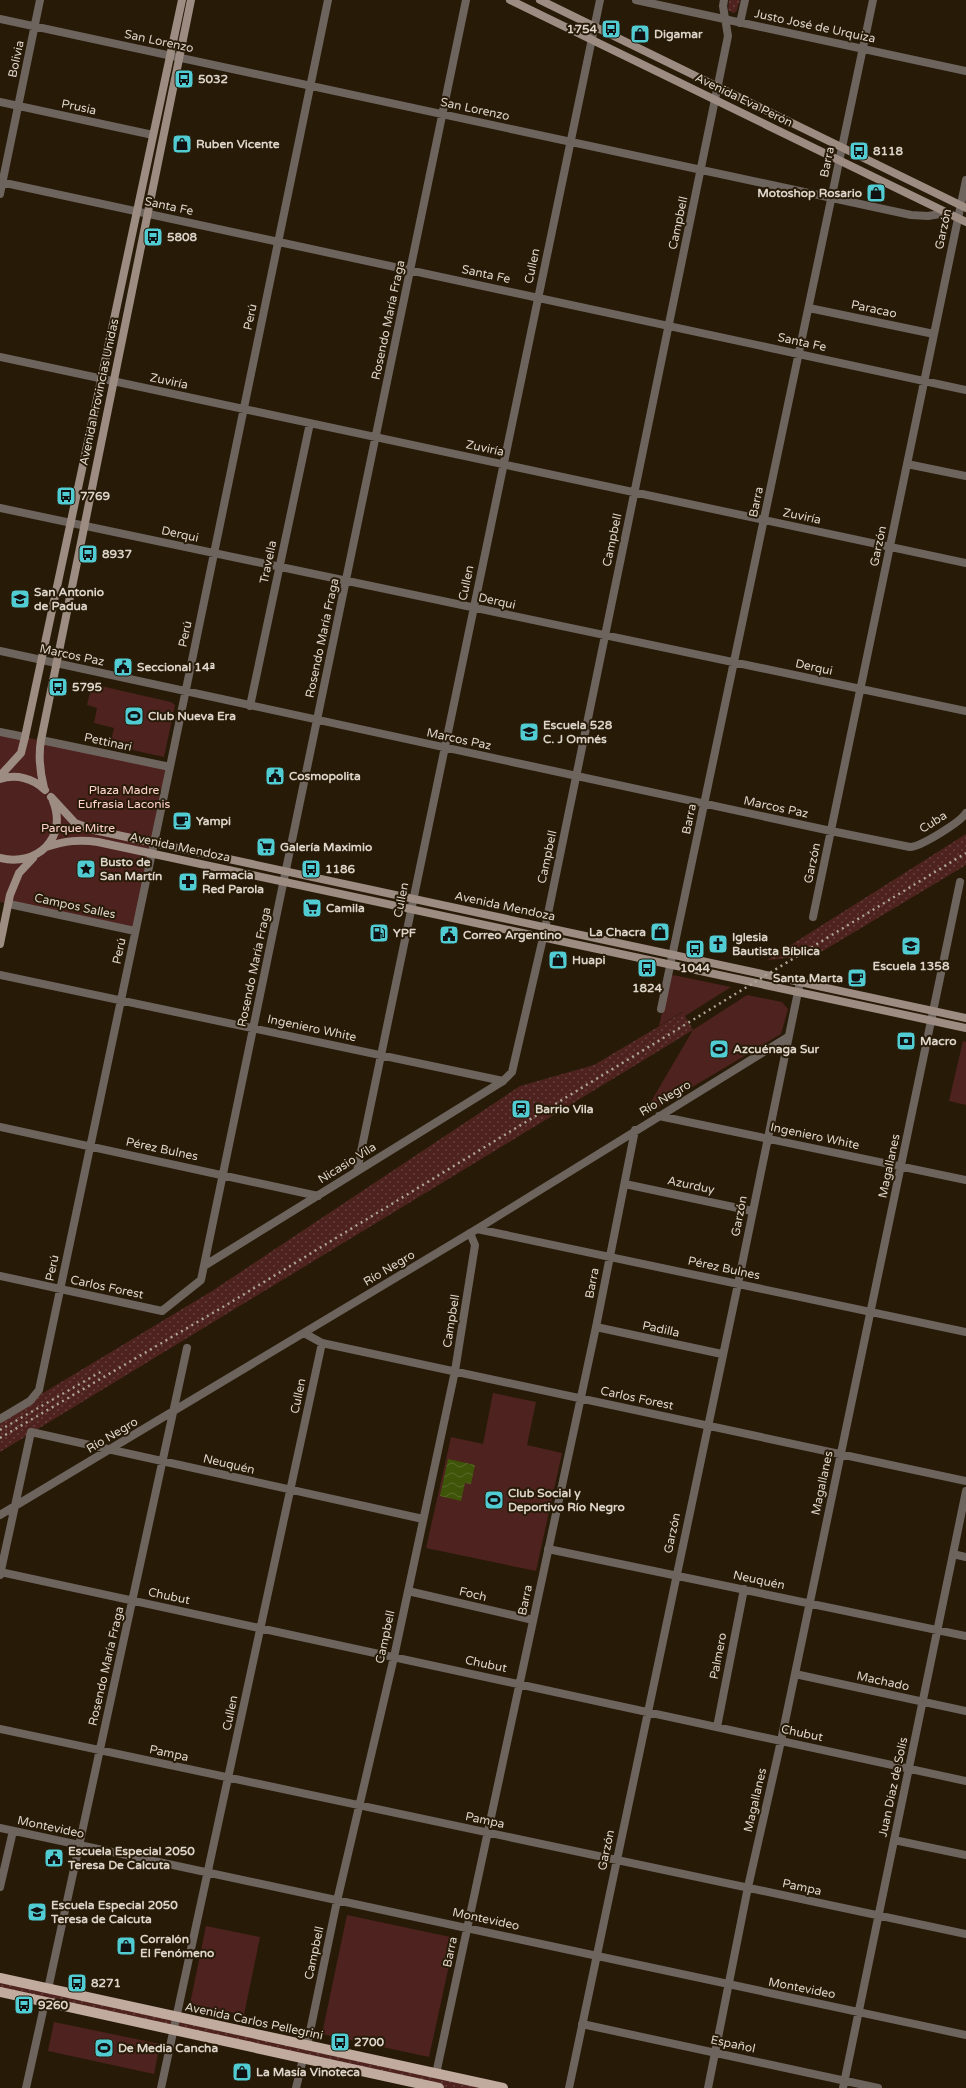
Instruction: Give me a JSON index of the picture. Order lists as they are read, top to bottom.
{
  "streets": {
    "main road": [
      "Avenida Eva Perón",
      "Avenida Provincias Unidas",
      "Avenida Mendoza",
      "Avenida Carlos Pellegrini"
    ],
    "street": [
      "Justo José de Urquiza",
      "San Lorenzo",
      "Bolivia",
      "Prusia",
      "Barra",
      "Santa Fe",
      "Campbell",
      "Garzón",
      "Cullen",
      "Paracao",
      "Perú",
      "Rosendo María Fraga",
      "Zuviría",
      "Derqui",
      "Travella",
      "Marcos Paz",
      "Pettinari",
      "Cuba",
      "Campos Salles",
      "Ingeniero White",
      "Río Negro",
      "Pérez Bulnes",
      "Nicasio Vila",
      "Magallanes",
      "Azurduy",
      "Carlos Forest",
      "Padilla",
      "Neuquén",
      "Foch",
      "Chubut",
      "Palmero",
      "Machado",
      "Pampa",
      "Juan Díaz de Solís",
      "Montevideo",
      "Español"
    ]
  },
  "crossings": [
    ["Justo José de Urquiza", "Barra"],
    ["Justo José de Urquiza", "Campbell"],
    ["San Lorenzo", "Bolivia"],
    ["San Lorenzo", "Avenida Eva Perón"],
    ["San Lorenzo", "Barra"],
    ["San Lorenzo", "Campbell"],
    ["San Lorenzo", "Cullen"],
    ["San Lorenzo", "Perú"],
    ["San Lorenzo", "Rosendo María Fraga"],
    ["San Lorenzo", "Avenida Provincias Unidas"],
    ["Bolivia", "Prusia"],
    ["Bolivia", "Santa Fe"],
    ["Avenida Eva Perón", "Barra"],
    ["Avenida Eva Perón", "Campbell"],
    ["Avenida Eva Perón", "Garzón"],
    ["Avenida Eva Perón", "Cullen"],
    ["Prusia", "Avenida Provincias Unidas"],
    ["Barra", "Santa Fe"],
    ["Barra", "Paracao"],
    ["Barra", "Zuviría"],
    ["Barra", "Derqui"],
    ["Barra", "Marcos Paz"],
    ["Barra", "Avenida Mendoza"],
    ["Barra", "Río Negro"],
    ["Barra", "Pérez Bulnes"],
    ["Barra", "Azurduy"],
    ["Barra", "Carlos Forest"],
    ["Barra", "Padilla"],
    ["Barra", "Neuquén"],
    ["Barra", "Foch"],
    ["Barra", "Chubut"],
    ["Barra", "Pampa"],
    ["Barra", "Montevideo"],
    ["Barra", "Avenida Carlos Pellegrini"],
    ["Santa Fe", "Campbell"],
    ["Santa Fe", "Garzón"],
    ["Santa Fe", "Cullen"],
    ["Santa Fe", "Perú"],
    ["Santa Fe", "Rosendo María Fraga"],
    ["Santa Fe", "Avenida Provincias Unidas"],
    ["Campbell", "Zuviría"],
    ["Campbell", "Derqui"],
    ["Campbell", "Marcos Paz"],
    ["Campbell", "Avenida Mendoza"],
    ["Campbell", "Ingeniero White"],
    ["Campbell", "Río Negro"],
    ["Campbell", "Pérez Bulnes"],
    ["Campbell", "Nicasio Vila"],
    ["Campbell", "Carlos Forest"],
    ["Campbell", "Neuquén"],
    ["Campbell", "Foch"],
    ["Campbell", "Chubut"],
    ["Campbell", "Pampa"],
    ["Campbell", "Montevideo"],
    ["Campbell", "Avenida Carlos Pellegrini"],
    ["Garzón", "Paracao"],
    ["Garzón", "Zuviría"],
    ["Garzón", "Derqui"],
    ["Garzón", "Marcos Paz"],
    ["Garzón", "Avenida Mendoza"],
    ["Garzón", "Ingeniero White"],
    ["Garzón", "Río Negro"],
    ["Garzón", "Pérez Bulnes"],
    ["Garzón", "Azurduy"],
    ["Garzón", "Carlos Forest"],
    ["Garzón", "Padilla"],
    ["Garzón", "Neuquén"],
    ["Garzón", "Chubut"],
    ["Garzón", "Pampa"],
    ["Garzón", "Montevideo"],
    ["Garzón", "Español"],
    ["Cullen", "Zuviría"],
    ["Cullen", "Derqui"],
    ["Cullen", "Marcos Paz"],
    ["Cullen", "Avenida Mendoza"],
    ["Cullen", "Ingeniero White"],
    ["Cullen", "Nicasio Vila"],
    ["Cullen", "Carlos Forest"],
    ["Cullen", "Neuquén"],
    ["Cullen", "Chubut"],
    ["Cullen", "Pampa"],
    ["Cullen", "Montevideo"],
    ["Cullen", "Avenida Carlos Pellegrini"],
    ["Perú", "Zuviría"],
    ["Perú", "Derqui"],
    ["Perú", "Marcos Paz"],
    ["Perú", "Pettinari"],
    ["Perú", "Avenida Mendoza"],
    ["Perú", "Campos Salles"],
    ["Perú", "Ingeniero White"],
    ["Perú", "Pérez Bulnes"],
    ["Perú", "Carlos Forest"],
    ["Rosendo María Fraga", "Zuviría"],
    ["Rosendo María Fraga", "Derqui"],
    ["Rosendo María Fraga", "Marcos Paz"],
    ["Rosendo María Fraga", "Avenida Mendoza"],
    ["Rosendo María Fraga", "Ingeniero White"],
    ["Rosendo María Fraga", "Río Negro"],
    ["Rosendo María Fraga", "Pérez Bulnes"],
    ["Rosendo María Fraga", "Nicasio Vila"],
    ["Rosendo María Fraga", "Carlos Forest"],
    ["Rosendo María Fraga", "Neuquén"],
    ["Rosendo María Fraga", "Chubut"],
    ["Rosendo María Fraga", "Pampa"],
    ["Rosendo María Fraga", "Montevideo"],
    ["Rosendo María Fraga", "Avenida Carlos Pellegrini"],
    ["Zuviría", "Avenida Provincias Unidas"],
    ["Zuviría", "Travella"],
    ["Avenida Provincias Unidas", "Derqui"],
    ["Avenida Provincias Unidas", "Marcos Paz"],
    ["Avenida Provincias Unidas", "Pettinari"],
    ["Avenida Provincias Unidas", "Avenida Mendoza"],
    ["Derqui", "Travella"],
    ["Travella", "Marcos Paz"],
    ["Marcos Paz", "Cuba"],
    ["Avenida Mendoza", "Magallanes"],
    ["Ingeniero White", "Río Negro"],
    ["Ingeniero White", "Nicasio Vila"],
    ["Ingeniero White", "Magallanes"],
    ["Río Negro", "Pérez Bulnes"],
    ["Río Negro", "Carlos Forest"],
    ["Río Negro", "Neuquén"],
    ["Pérez Bulnes", "Nicasio Vila"],
    ["Pérez Bulnes", "Magallanes"],
    ["Magallanes", "Carlos Forest"],
    ["Magallanes", "Neuquén"],
    ["Magallanes", "Chubut"],
    ["Magallanes", "Machado"],
    ["Magallanes", "Pampa"],
    ["Magallanes", "Montevideo"],
    ["Magallanes", "Español"],
    ["Neuquén", "Palmero"],
    ["Neuquén", "Juan Díaz de Solís"],
    ["Chubut", "Palmero"],
    ["Chubut", "Juan Díaz de Solís"],
    ["Machado", "Juan Díaz de Solís"],
    ["Pampa", "Juan Díaz de Solís"],
    ["Juan Díaz de Solís", "Montevideo"],
    ["Juan Díaz de Solís", "Español"]
  ],
  "parks": ["Plaza Madre Eufrasia Laconis", "Parque Mitre"],
  "places": {
    "bus stop": [
      "1754",
      "5032",
      "8118",
      "5808",
      "7769",
      "8937",
      "5795",
      "1186",
      "1044",
      "1824",
      "8271",
      "9260",
      "2700"
    ],
    "shop": [
      "Digamar",
      "Ruben Vicente",
      "Motoshop Rosario",
      "La Chacra",
      "Huapi",
      "Corralón El Fenómeno",
      "La Masía Vinoteca"
    ],
    "school or university": [
      "San Antonio de Padua",
      "Escuela 528 C. J Omnés",
      "Escuela 1358",
      "Escuela Especial 2050 Teresa de Calcuta"
    ],
    "public building": [
      "Seccional 14ª",
      "Cosmopolita",
      "Correo Argentino",
      "Escuela Especial 2050 Teresa De Calcuta"
    ],
    "sports": [
      "Club Nueva Era",
      "Azcuénaga Sur",
      "Club Social y Deportivo Río Negro",
      "De Media Cancha"
    ],
    "cafe": ["Yampi", "Santa Marta"],
    "supermarket": ["Galería Maximio", "Camila"],
    "place": ["Busto de San Martín"],
    "pharmacy": ["Farmacia Red Parola"],
    "fuel station": ["YPF"],
    "church": ["Iglesia Bautista Bíblica"],
    "bank": ["Macro"],
    "station": ["Barrio Vila"]
  }
}
